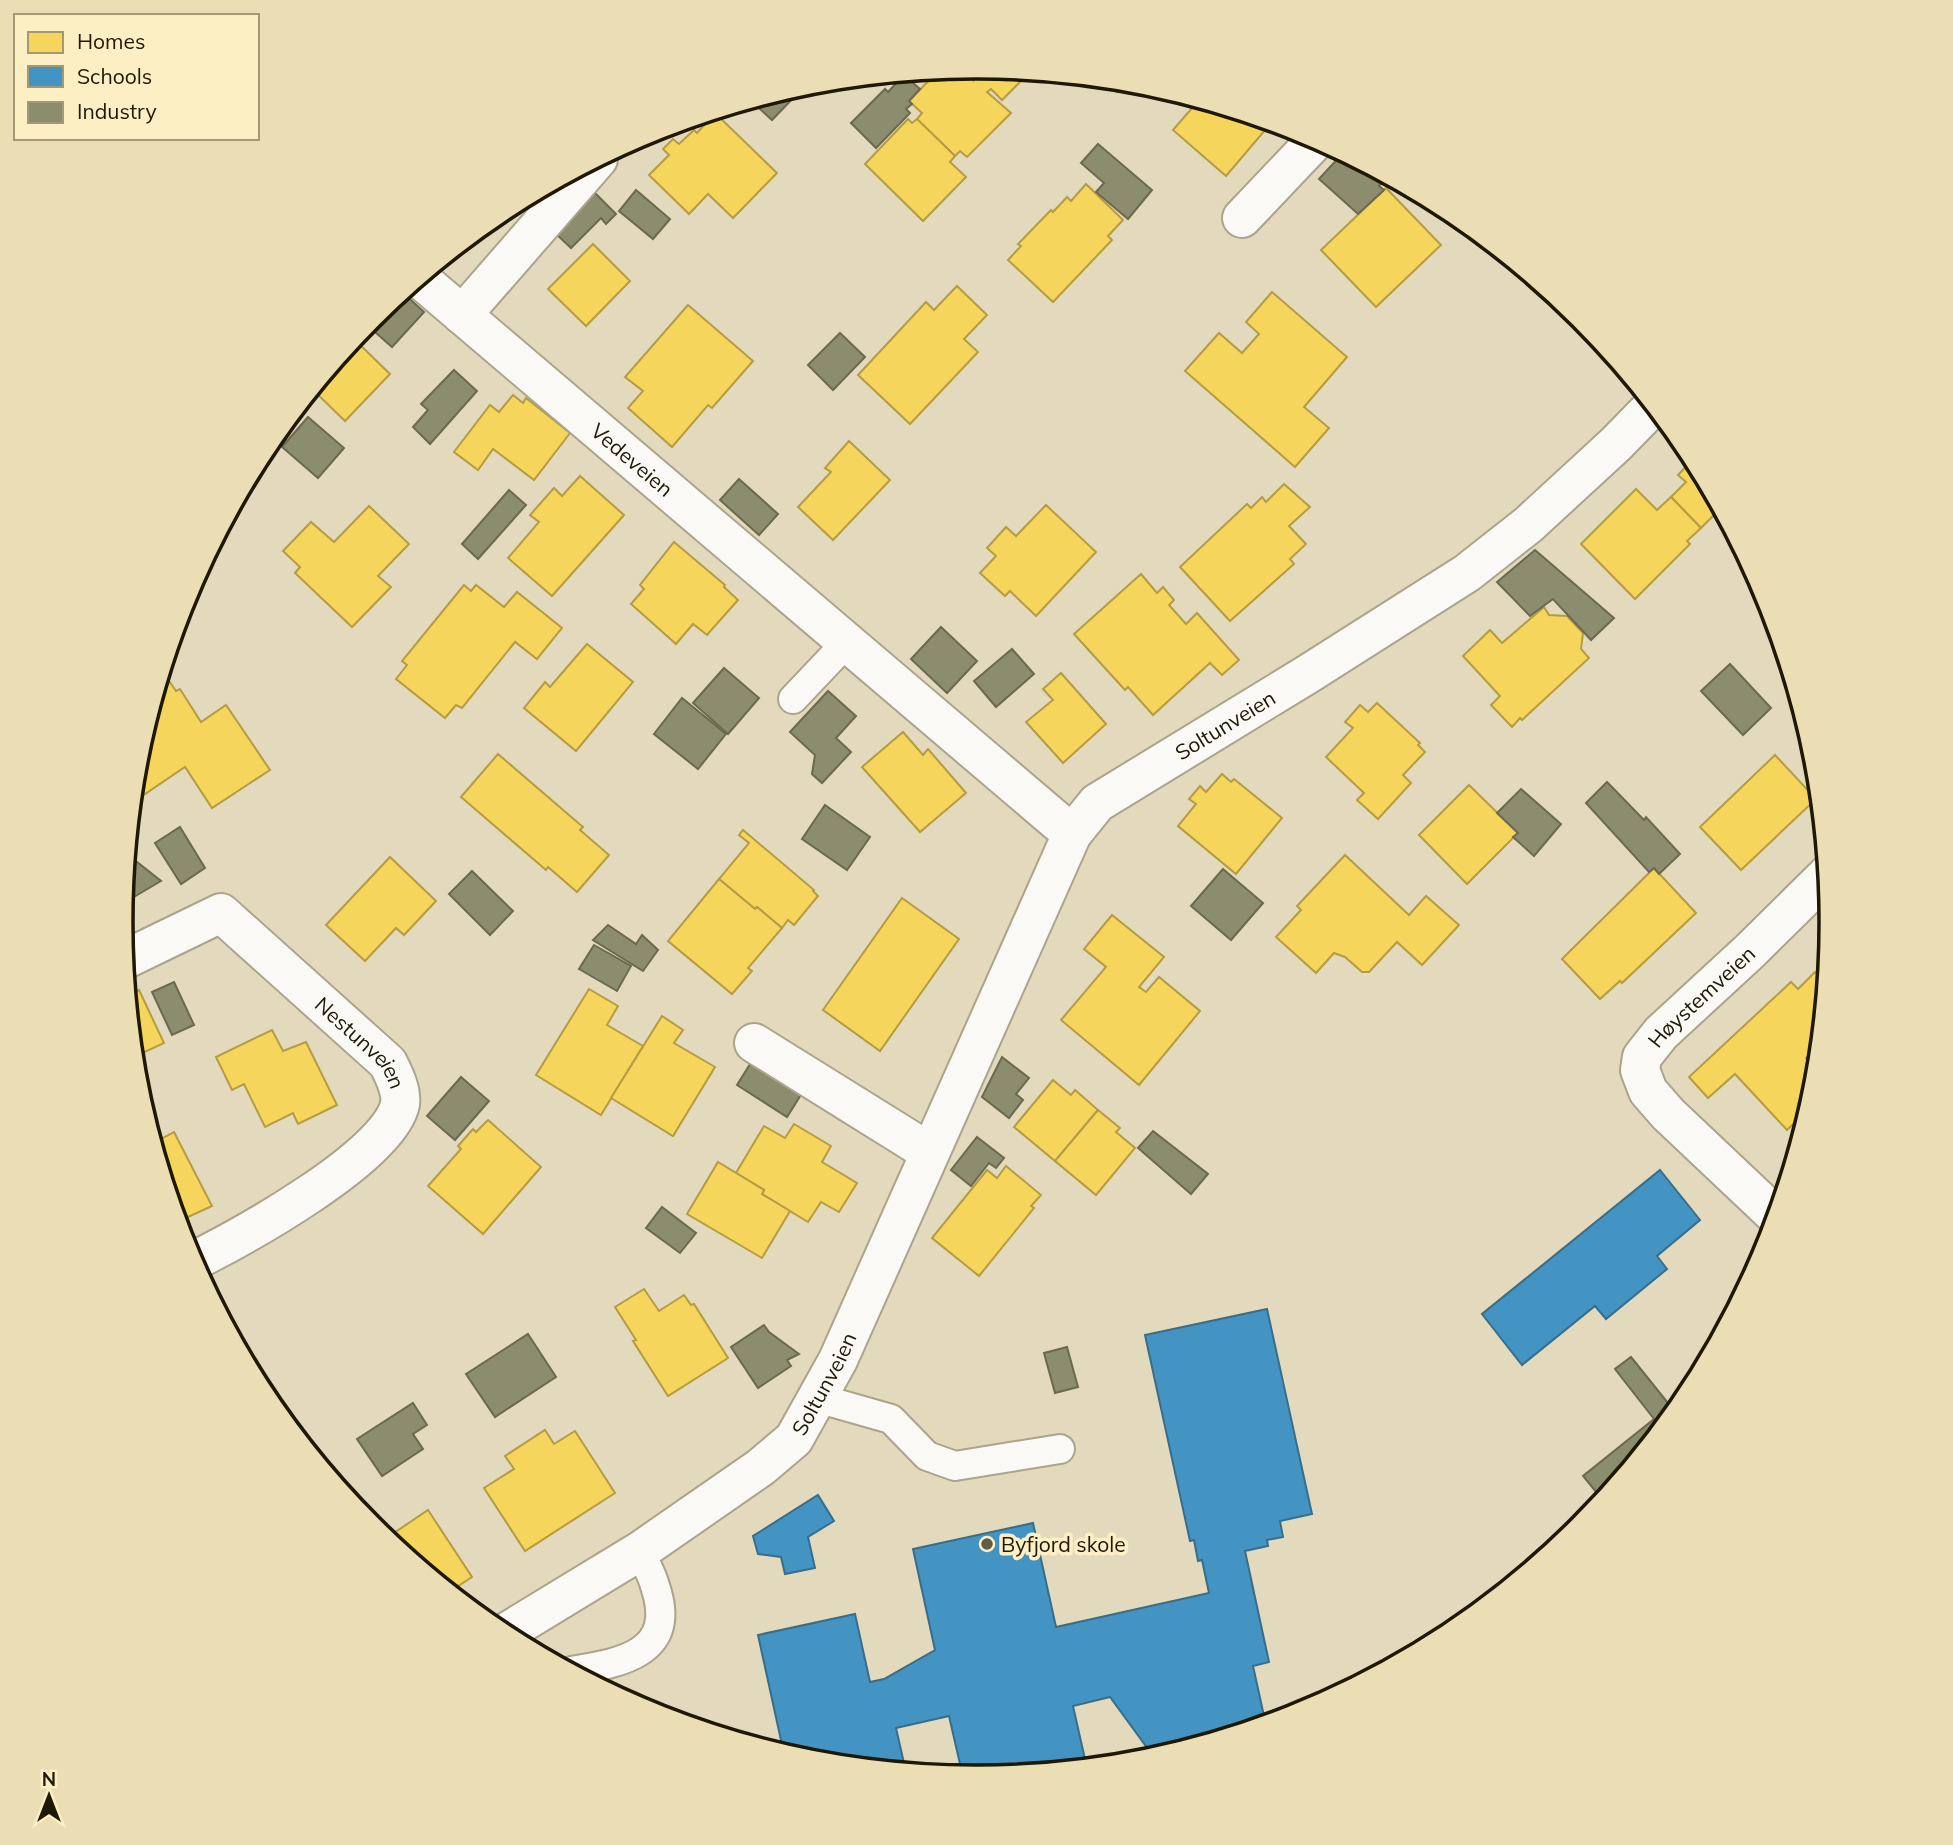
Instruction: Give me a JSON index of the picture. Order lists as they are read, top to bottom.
{
  "streets": {
    "street": [
      "Vedeveien",
      "Soltunveien",
      "Høystemveien",
      "Nestunveien"
    ]
  },
  "crossings": [
    ["Vedeveien", "Soltunveien"]
  ],
  "places": ["Byfjord skole"],
  "legend": ["Homes", "Schools", "Industry"],
  "north": "top"
}
